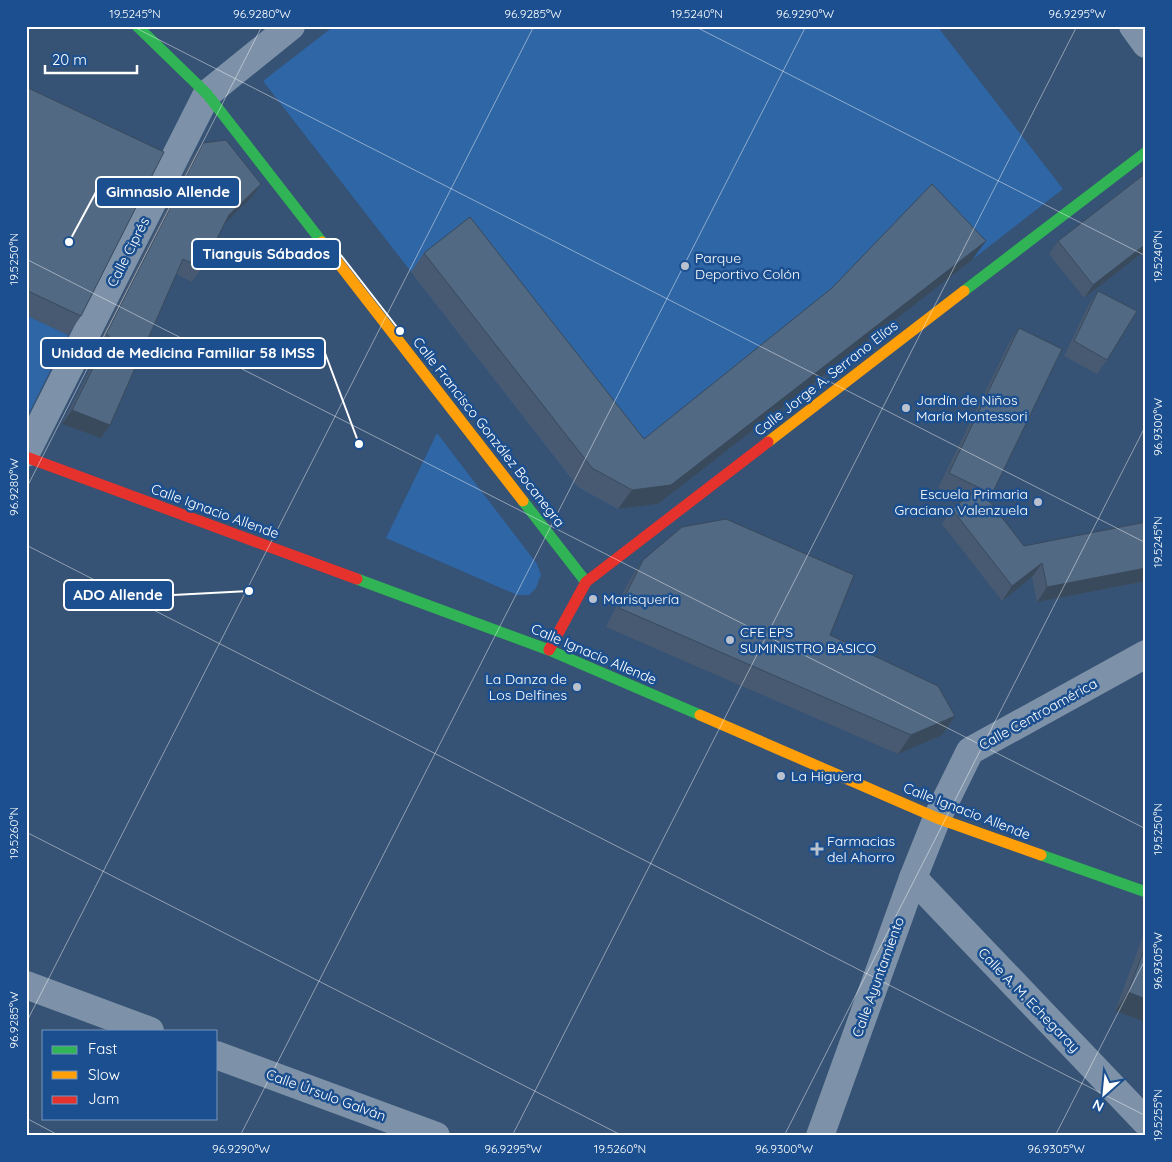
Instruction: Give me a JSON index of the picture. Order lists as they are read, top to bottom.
{
  "streets": {
    "street": [
      "Calle Ciprés",
      "Calle Jorge A. Serrano Elías",
      "Calle Francisco González Bocanegra",
      "Calle Ignacio Allende",
      "Calle Centroamérica",
      "Calle Ayuntamiento",
      "Calle A. M. Echegaray",
      "Calle Úrsulo Galván"
    ]
  },
  "crossings": [
    ["Calle Ciprés", "Calle Francisco González Bocanegra"],
    ["Calle Ciprés", "Calle Ignacio Allende"],
    ["Calle Jorge A. Serrano Elías", "Calle Francisco González Bocanegra"],
    ["Calle Jorge A. Serrano Elías", "Calle Ignacio Allende"],
    ["Calle Ignacio Allende", "Calle Centroamérica"],
    ["Calle Ignacio Allende", "Calle Ayuntamiento"],
    ["Calle Centroamérica", "Calle Ayuntamiento"],
    ["Calle Ayuntamiento", "Calle A. M. Echegaray"]
  ],
  "places": {
    "other": [
      "Gimnasio Allende",
      "Parque Deportivo Colón",
      "Tianguis Sábados",
      "Jardín de Niños María Montessori",
      "Unidad de Medicina Familiar 58 IMSS",
      "Escuela Primaria Graciano Valenzuela",
      "ADO Allende",
      "Marisquería",
      "CFE EPS SUMINISTRO BASICO",
      "La Danza de Los Delfines",
      "La Higuera"
    ],
    "health": ["Farmacias del Ahorro"]
  },
  "legend": ["Fast", "Slow", "Jam"],
  "scale_bar": "20 m",
  "north": "bottom left",
  "coordinates": [
    "19.5245°N",
    "96.9280°W",
    "96.9285°W",
    "19.5240°N",
    "96.9290°W",
    "96.9295°W",
    "19.5250°N",
    "96.9300°W",
    "19.5260°N",
    "96.9305°W",
    "19.5255°N"
  ]
}
